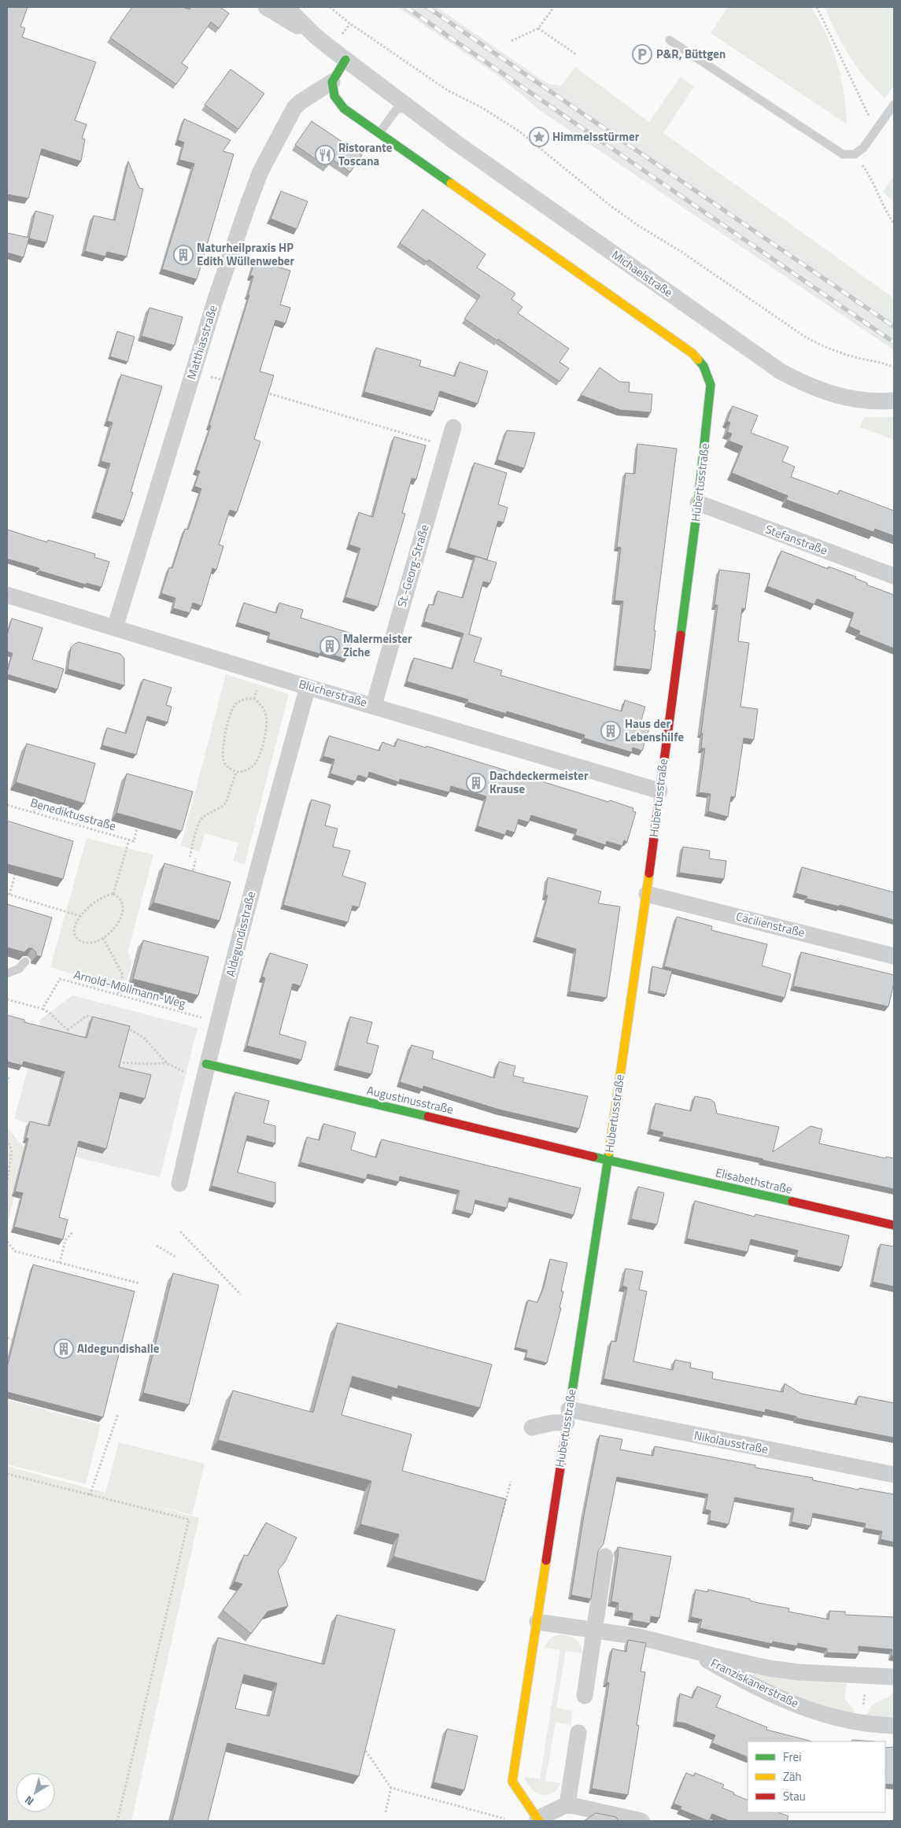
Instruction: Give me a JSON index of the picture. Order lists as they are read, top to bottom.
{
  "streets": {
    "street": [
      "Michaelstraße",
      "Matthiasstraße",
      "Hubertusstraße",
      "Stefanstraße",
      "St.-Georg-Straße",
      "Blücherstraße",
      "Cäcilienstraße",
      "Aldegundisstraße",
      "Augustinusstraße",
      "Elisabethstraße",
      "Nikolausstraße",
      "Franziskanerstraße"
    ],
    "path": ["Benediktusstraße", "Arnold-Möllmann-Weg"]
  },
  "crossings": [
    ["Matthiasstraße", "Blücherstraße"],
    ["Hubertusstraße", "Stefanstraße"],
    ["Hubertusstraße", "Blücherstraße"],
    ["Hubertusstraße", "Cäcilienstraße"],
    ["Hubertusstraße", "Augustinusstraße"],
    ["Hubertusstraße", "Elisabethstraße"],
    ["Hubertusstraße", "Nikolausstraße"],
    ["Hubertusstraße", "Franziskanerstraße"],
    ["St.-Georg-Straße", "Blücherstraße"],
    ["Blücherstraße", "Aldegundisstraße"],
    ["Aldegundisstraße", "Arnold-Möllmann-Weg"],
    ["Aldegundisstraße", "Augustinusstraße"],
    ["Augustinusstraße", "Elisabethstraße"]
  ],
  "places": {
    "parking": ["P&R, Büttgen"],
    "place": ["Himmelsstürmer"],
    "restaurant": ["Ristorante Toscana"],
    "building": [
      "Naturheilpraxis HP Edith Wüllenweber",
      "Malermeister Ziche",
      "Haus der Lebenshilfe",
      "Dachdeckermeister Krause",
      "Aldegundishalle"
    ]
  },
  "legend": ["Frei", "Zäh", "Stau"],
  "north": "bottom left"
}
